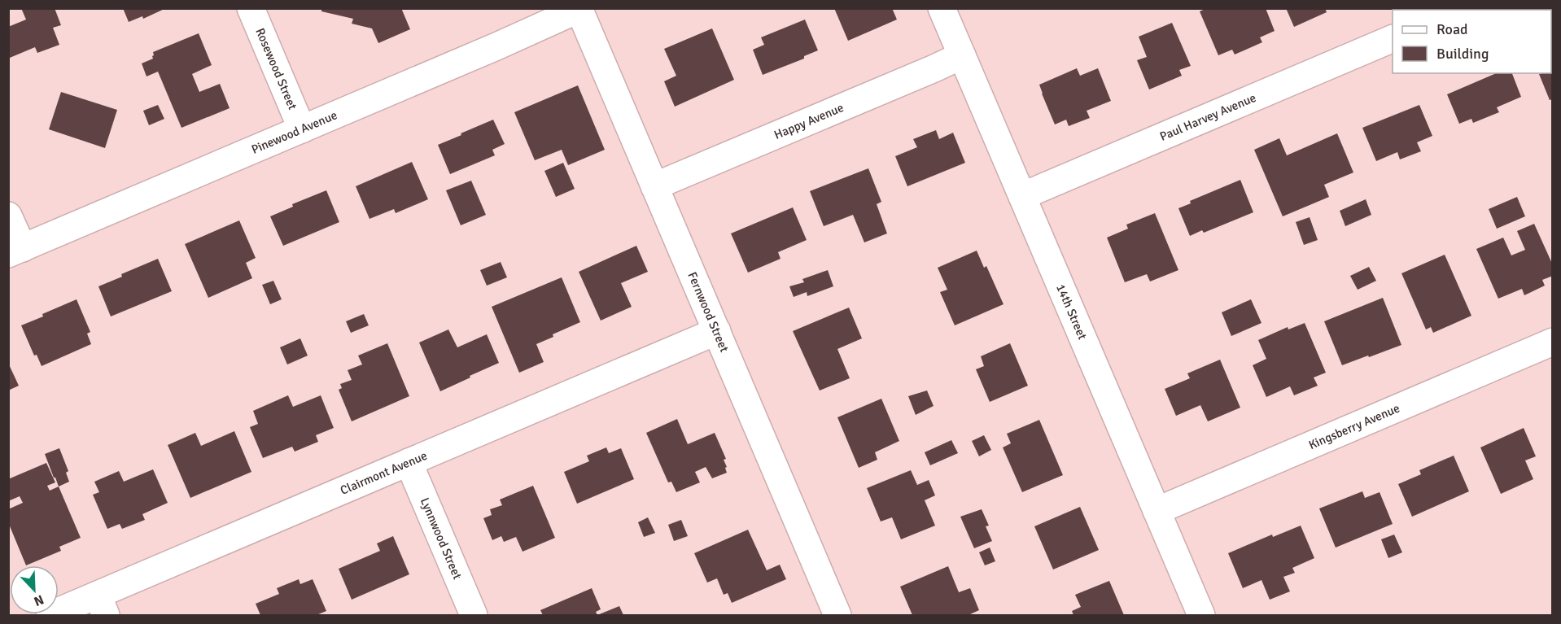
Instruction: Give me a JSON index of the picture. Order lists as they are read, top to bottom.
{
  "streets": {
    "street": [
      "Rosewood Street",
      "Paul Harvey Avenue",
      "Happy Avenue",
      "Pinewood Avenue",
      "Fernwood Street",
      "14th Street",
      "Kingsberry Avenue",
      "Clairmont Avenue",
      "Lynnwood Street"
    ]
  },
  "crossings": [
    ["Rosewood Street", "Pinewood Avenue"],
    ["Paul Harvey Avenue", "14th Street"],
    ["Happy Avenue", "Fernwood Street"],
    ["Happy Avenue", "14th Street"],
    ["Pinewood Avenue", "Fernwood Street"],
    ["Fernwood Street", "Clairmont Avenue"],
    ["14th Street", "Kingsberry Avenue"],
    ["Clairmont Avenue", "Lynnwood Street"]
  ],
  "legend": ["Road", "Building"],
  "north": "bottom right"
}
